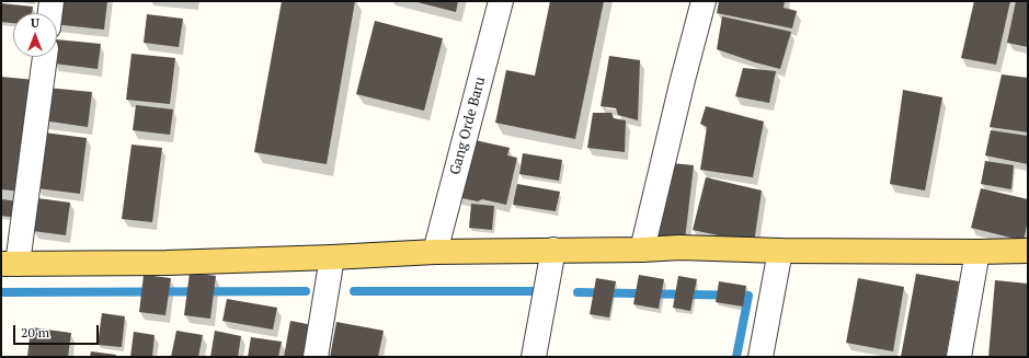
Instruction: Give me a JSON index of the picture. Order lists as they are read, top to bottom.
{
  "streets": {
    "street": ["Gang Orde Baru"]
  },
  "scale_bar": "20 m",
  "north": "top"
}
